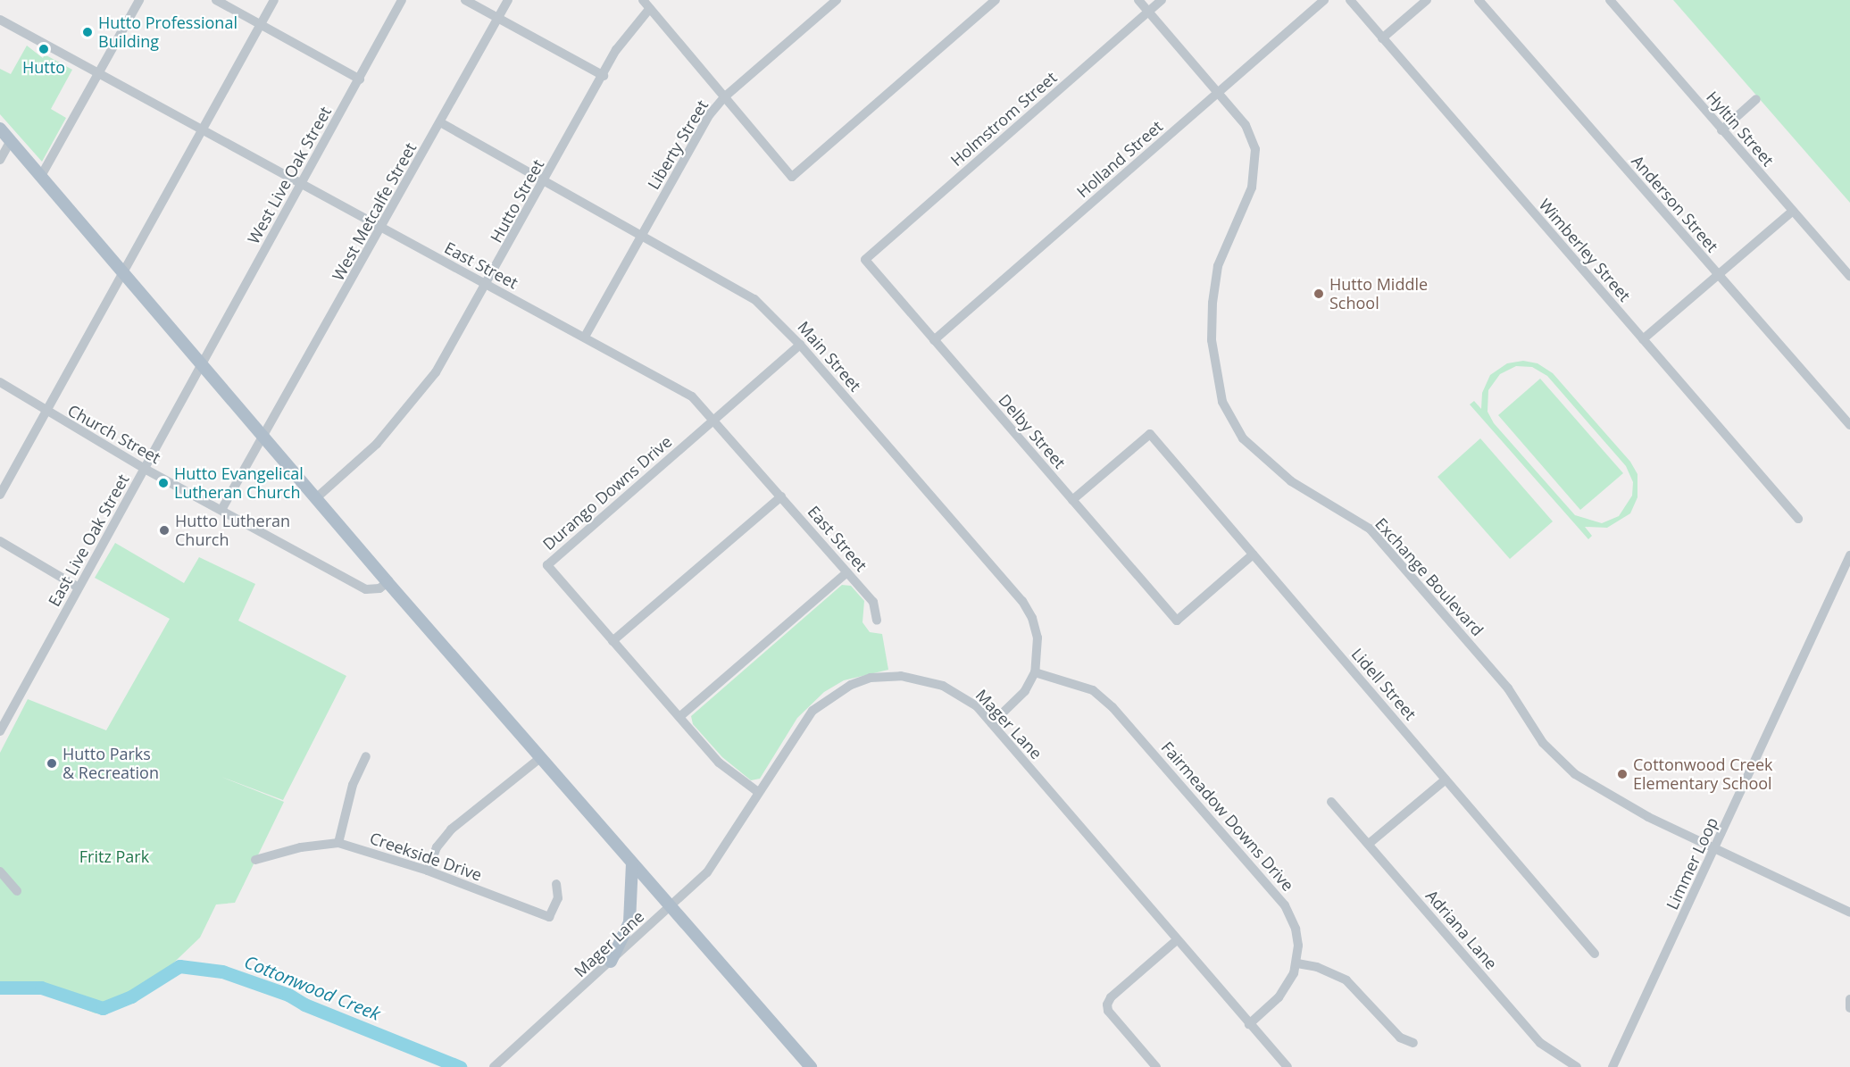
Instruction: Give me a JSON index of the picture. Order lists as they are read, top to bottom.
{
  "streets": {
    "street": [
      "Holmstrom Street",
      "Hyltin Street",
      "Liberty Street",
      "Holland Street",
      "West Live Oak Street",
      "Hutto Street",
      "Anderson Street",
      "West Metcalfe Street",
      "Wimberley Street",
      "East Street",
      "Main Street",
      "Delby Street",
      "Church Street",
      "Durango Downs Drive",
      "East Live Oak Street",
      "Exchange Boulevard",
      "Lidell Street",
      "Mager Lane",
      "Fairmeadow Downs Drive",
      "Creekside Drive",
      "Limmer Loop",
      "Adriana Lane"
    ]
  },
  "crossings": [
    ["Holmstrom Street", "Delby Street"],
    ["Holmstrom Street", "Exchange Boulevard"],
    ["Liberty Street", "East Street"],
    ["Liberty Street", "Main Street"],
    ["Holland Street", "Delby Street"],
    ["Holland Street", "Exchange Boulevard"],
    ["West Live Oak Street", "East Street"],
    ["West Live Oak Street", "East Live Oak Street"],
    ["Hutto Street", "East Street"],
    ["Hutto Street", "Main Street"],
    ["West Metcalfe Street", "East Street"],
    ["West Metcalfe Street", "Main Street"],
    ["West Metcalfe Street", "Church Street"],
    ["East Street", "Durango Downs Drive"],
    ["Main Street", "Durango Downs Drive"],
    ["Main Street", "Mager Lane"],
    ["Main Street", "Fairmeadow Downs Drive"],
    ["Delby Street", "Lidell Street"],
    ["Church Street", "East Live Oak Street"],
    ["Durango Downs Drive", "Mager Lane"],
    ["Exchange Boulevard", "Limmer Loop"]
  ],
  "water": ["Cottonwood Creek"],
  "parks": ["Fritz Park"],
  "places": [
    "Hutto Professional Building",
    "Hutto",
    "Hutto Middle School",
    "Hutto Evangelical Lutheran Church",
    "Hutto Lutheran Church",
    "Hutto Parks & Recreation",
    "Cottonwood Creek Elementary School"
  ]
}
